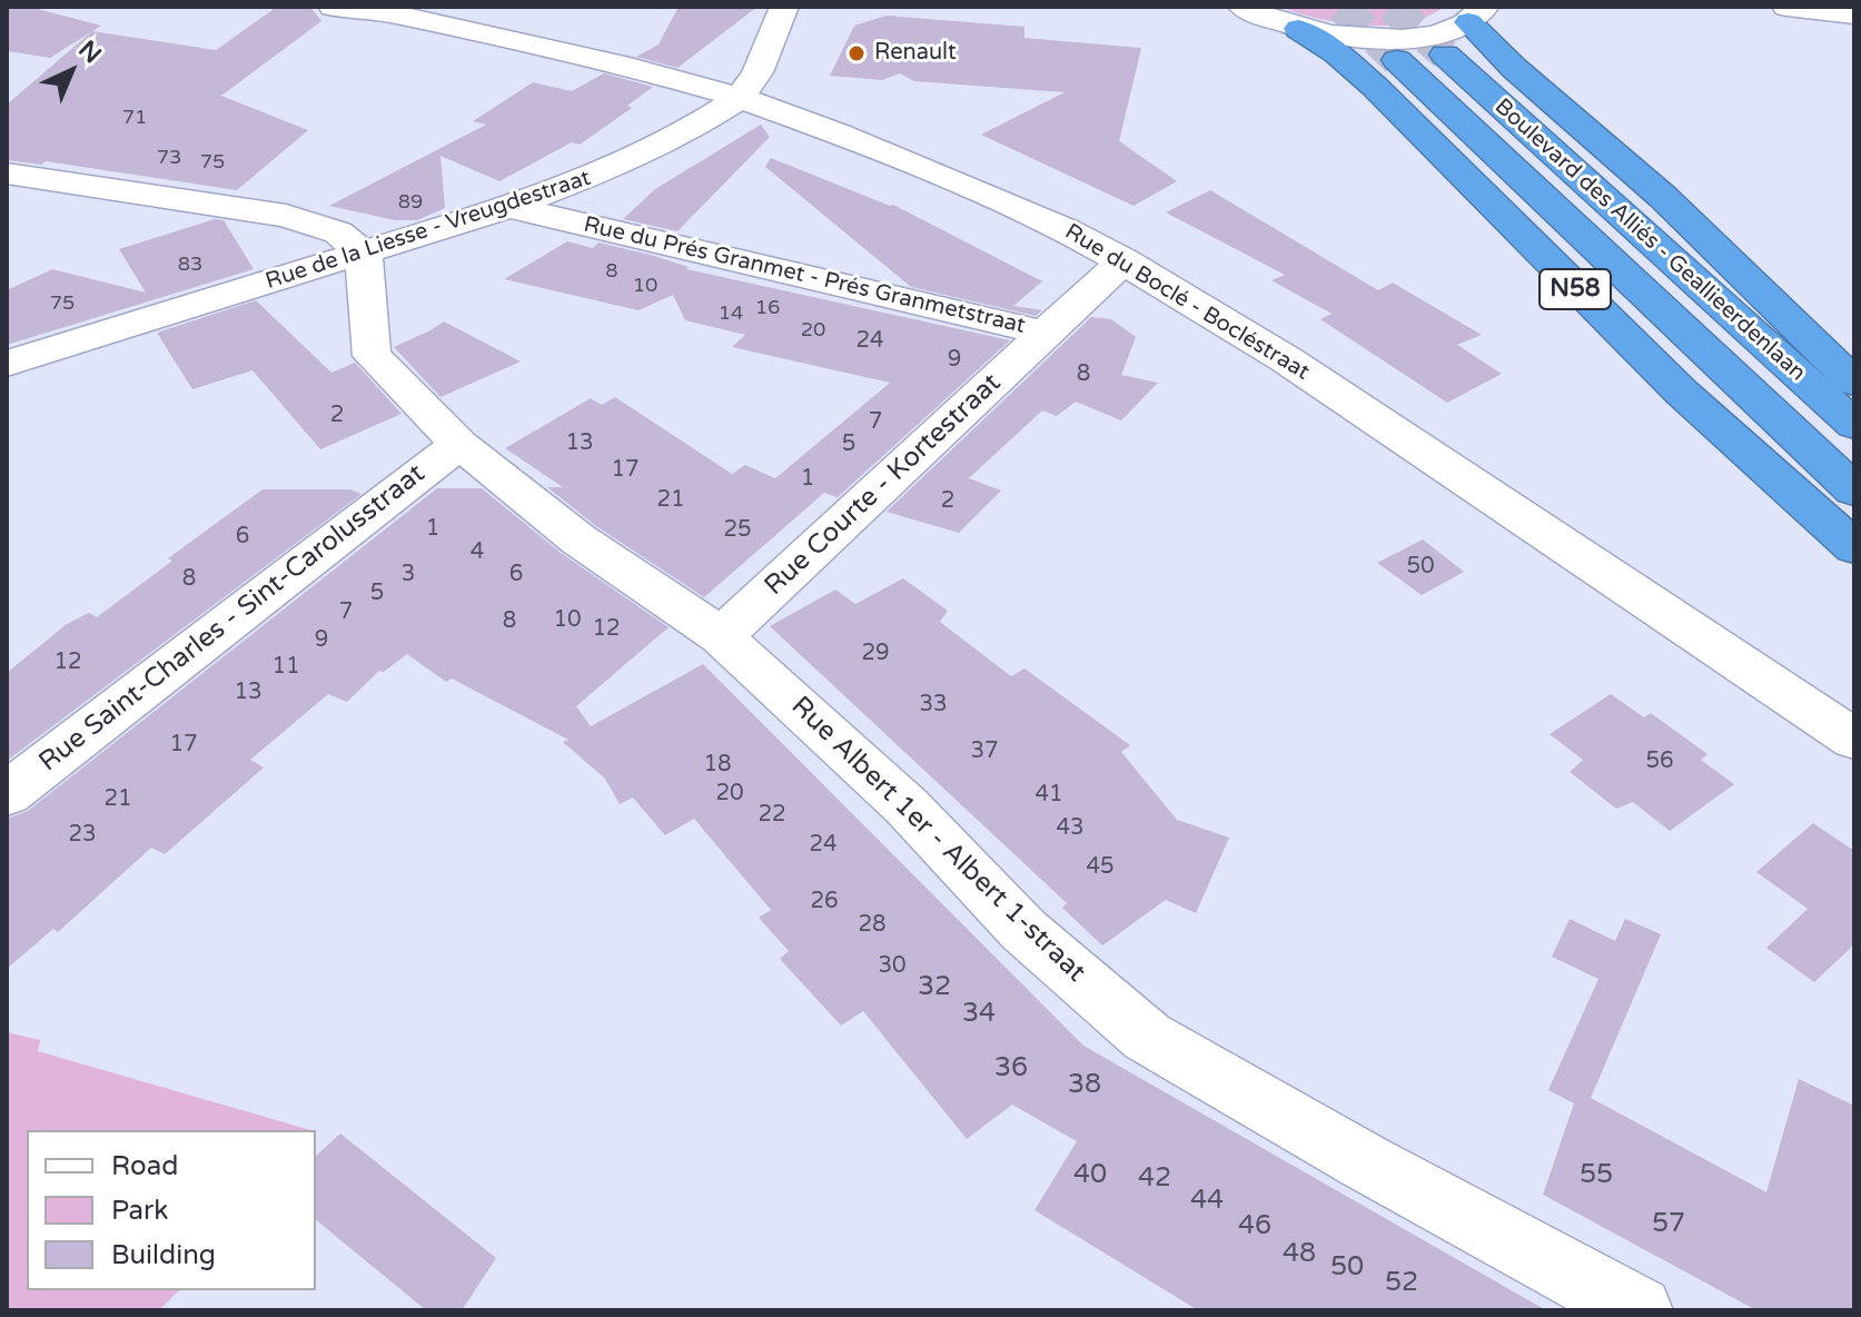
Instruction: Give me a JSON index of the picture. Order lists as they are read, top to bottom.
{
  "streets": {
    "highway": ["Boulevard des Alliés - Geallieerdenlaan", "N58"],
    "street": [
      "Rue de la Liesse - Vreugdestraat",
      "Rue du Prés Granmet - Prés Granmetstraat",
      "Rue du Boclé - Bocléstraat",
      "Rue Courte - Kortestraat",
      "Rue Saint-Charles - Sint-Carolusstraat",
      "Rue Albert 1er - Albert 1-straat"
    ]
  },
  "crossings": [
    ["Rue de la Liesse - Vreugdestraat", "Rue du Prés Granmet - Prés Granmetstraat"],
    ["Rue de la Liesse - Vreugdestraat", "Rue du Boclé - Bocléstraat"],
    ["Rue de la Liesse - Vreugdestraat", "Rue Albert 1er - Albert 1-straat"],
    ["Rue du Prés Granmet - Prés Granmetstraat", "Rue Courte - Kortestraat"],
    ["Rue du Boclé - Bocléstraat", "Rue Courte - Kortestraat"],
    ["Rue Courte - Kortestraat", "Rue Albert 1er - Albert 1-straat"],
    ["Rue Saint-Charles - Sint-Carolusstraat", "Rue Albert 1er - Albert 1-straat"]
  ],
  "places": ["Renault"],
  "house_numbers": [
    "71",
    "73",
    "75",
    "89",
    "83",
    "8",
    "10",
    "75",
    "16",
    "14",
    "20",
    "24",
    "9",
    "8",
    "2",
    "7",
    "13",
    "5",
    "17",
    "1",
    "21",
    "2",
    "1",
    "25",
    "6",
    "4",
    "50",
    "3",
    "6",
    "8",
    "5",
    "7",
    "10",
    "8",
    "12",
    "9",
    "29",
    "12",
    "11",
    "13",
    "33",
    "17",
    "37",
    "56",
    "18",
    "20",
    "41",
    "21",
    "22",
    "43",
    "23",
    "24",
    "45",
    "26",
    "28",
    "30",
    "32",
    "34",
    "36",
    "38",
    "40",
    "55",
    "42",
    "44",
    "57",
    "46",
    "48",
    "50",
    "52"
  ],
  "legend": ["Road", "Park", "Building"],
  "north": "top right"
}
